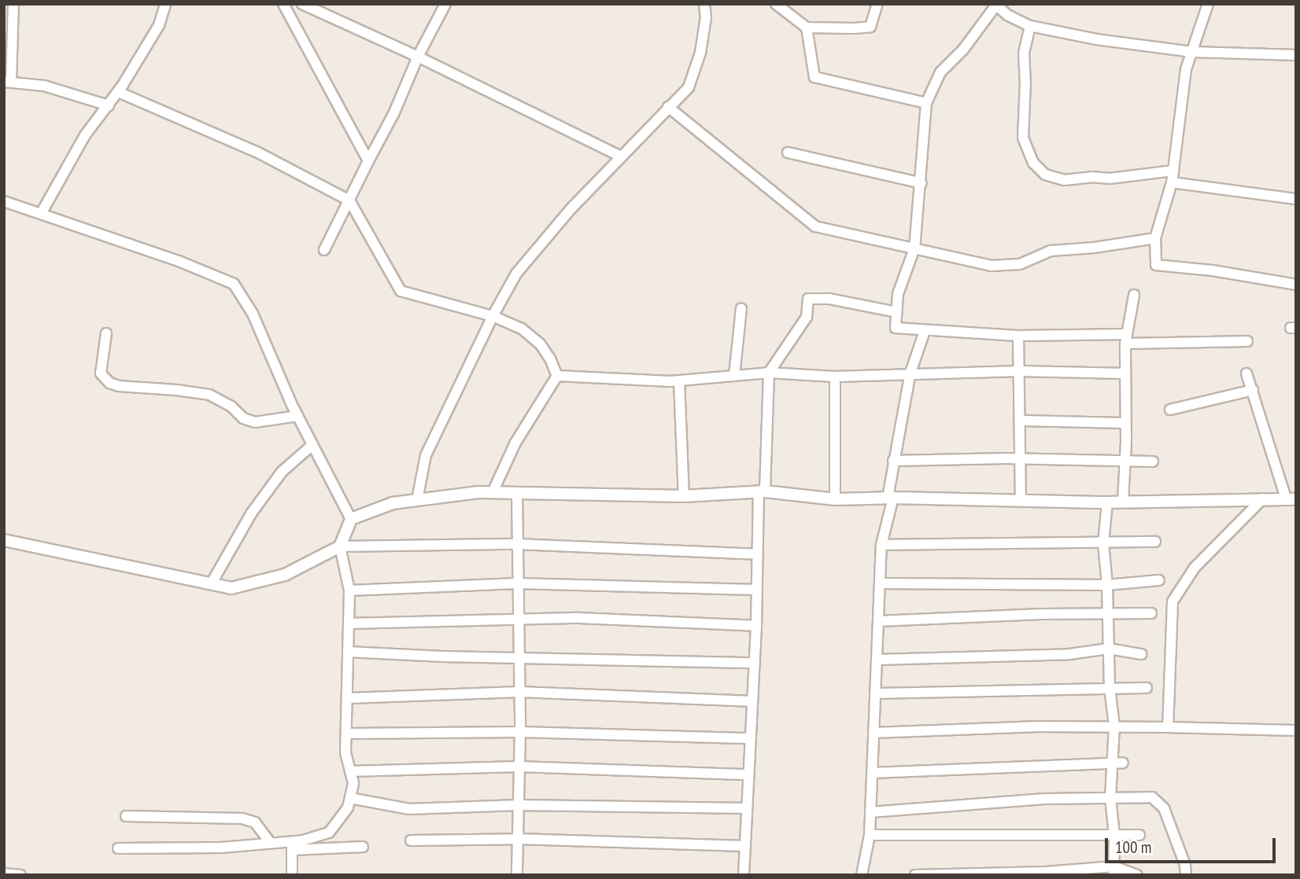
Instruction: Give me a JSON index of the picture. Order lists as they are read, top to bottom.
{
  "scale_bar": "100 m"
}
